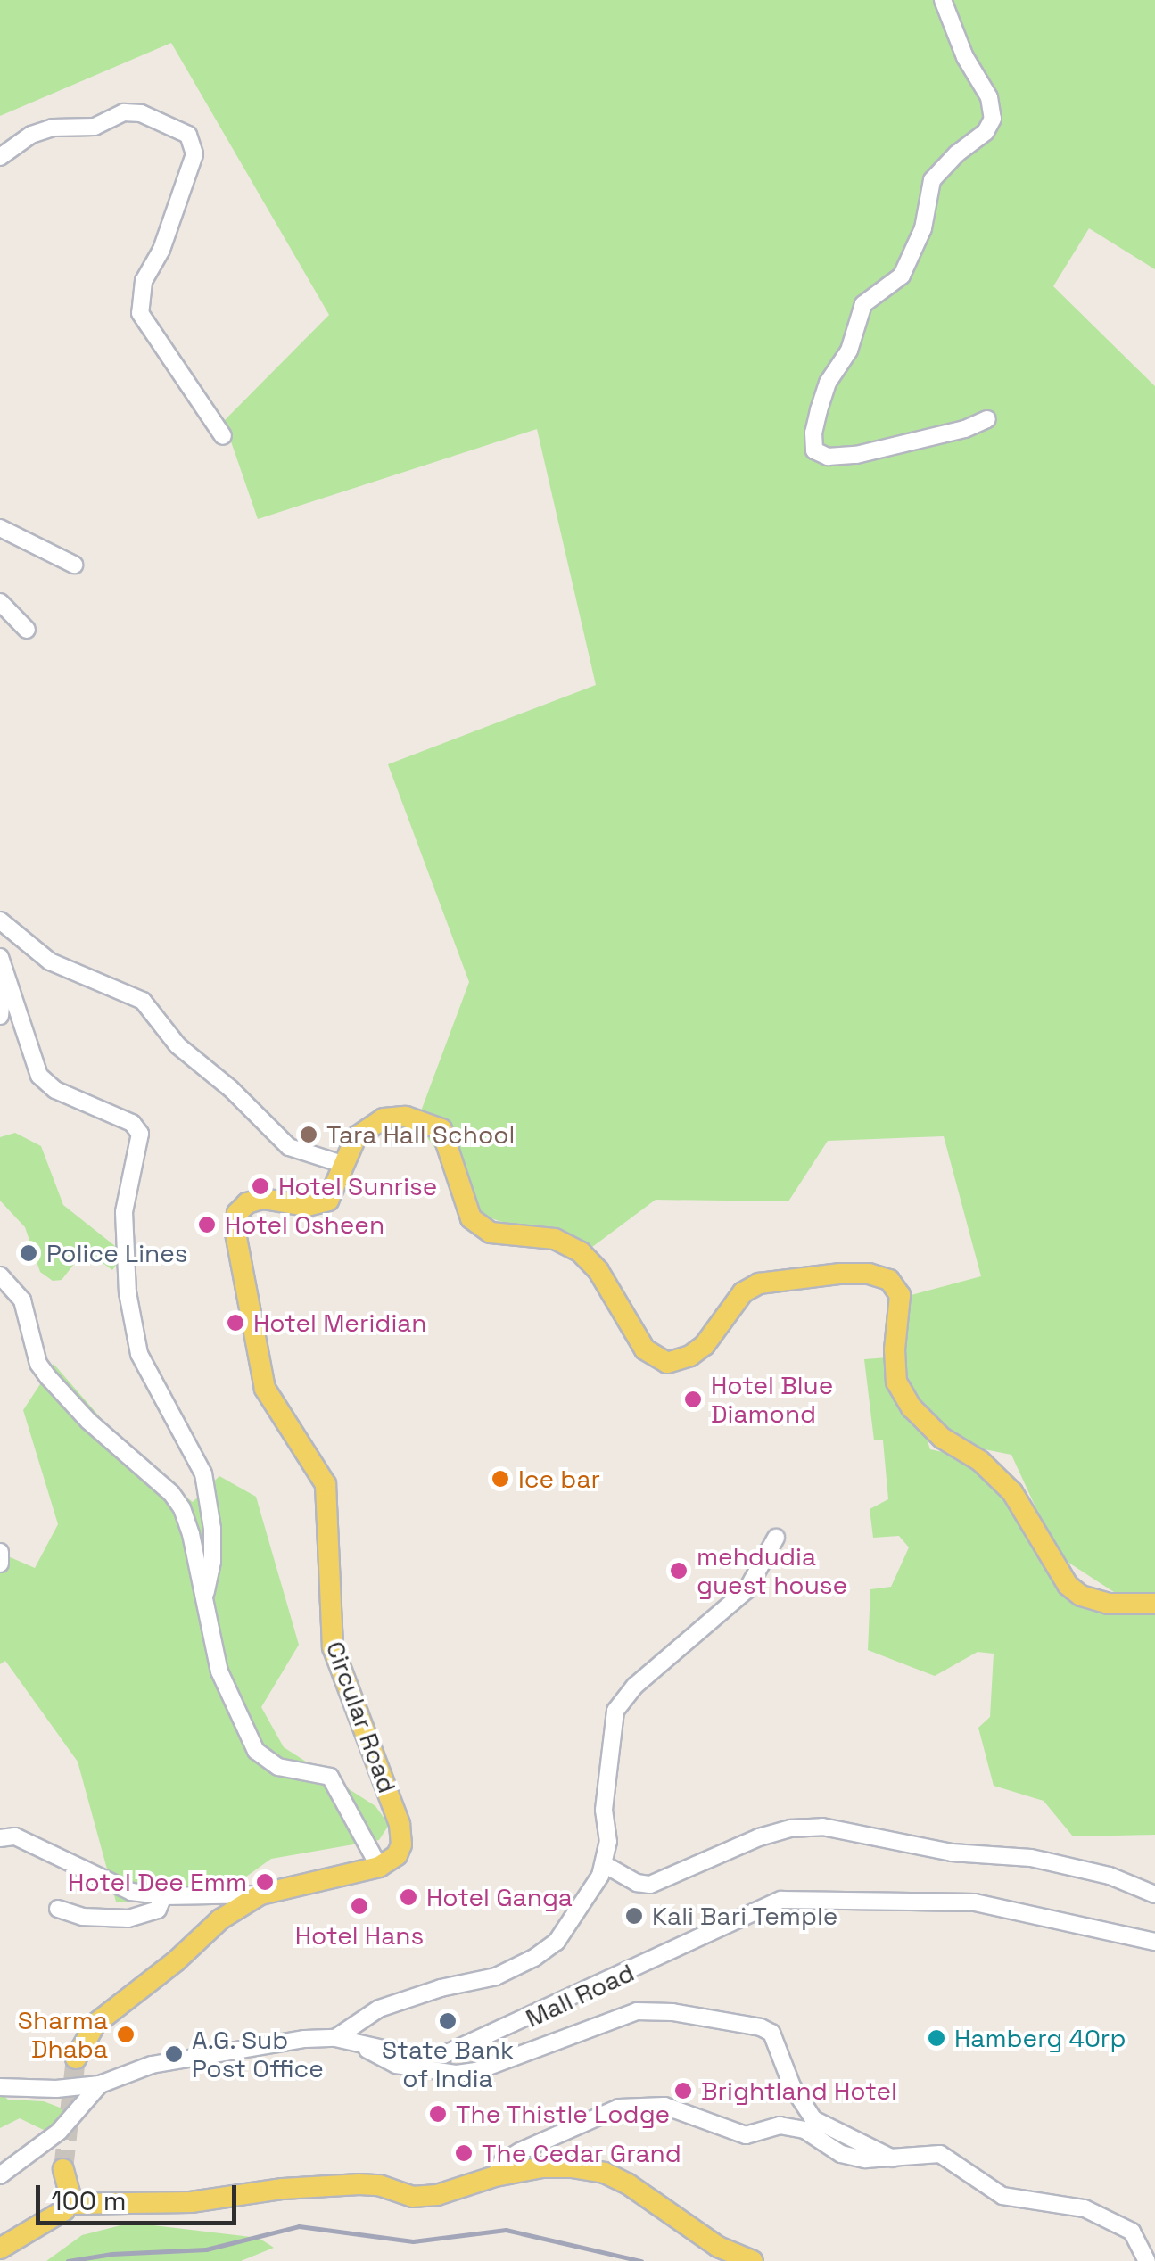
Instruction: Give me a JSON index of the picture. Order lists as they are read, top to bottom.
{
  "streets": {
    "main road": ["Circular Road"],
    "street": ["Mall Road"]
  },
  "places": [
    "Tara Hall School",
    "Hotel Sunrise",
    "Hotel Osheen",
    "Police Lines",
    "Hotel Meridian",
    "Hotel Blue Diamond",
    "Ice bar",
    "mehdudia guest house",
    "Hotel Dee Emm",
    "Hotel Ganga",
    "Hotel Hans",
    "Kali Bari Temple",
    "State Bank of India",
    "Sharma Dhaba",
    "Hamberg 40rp",
    "A.G. Sub Post Office",
    "Brightland Hotel",
    "The Thistle Lodge",
    "The Cedar Grand"
  ],
  "scale_bar": "100 m"
}
